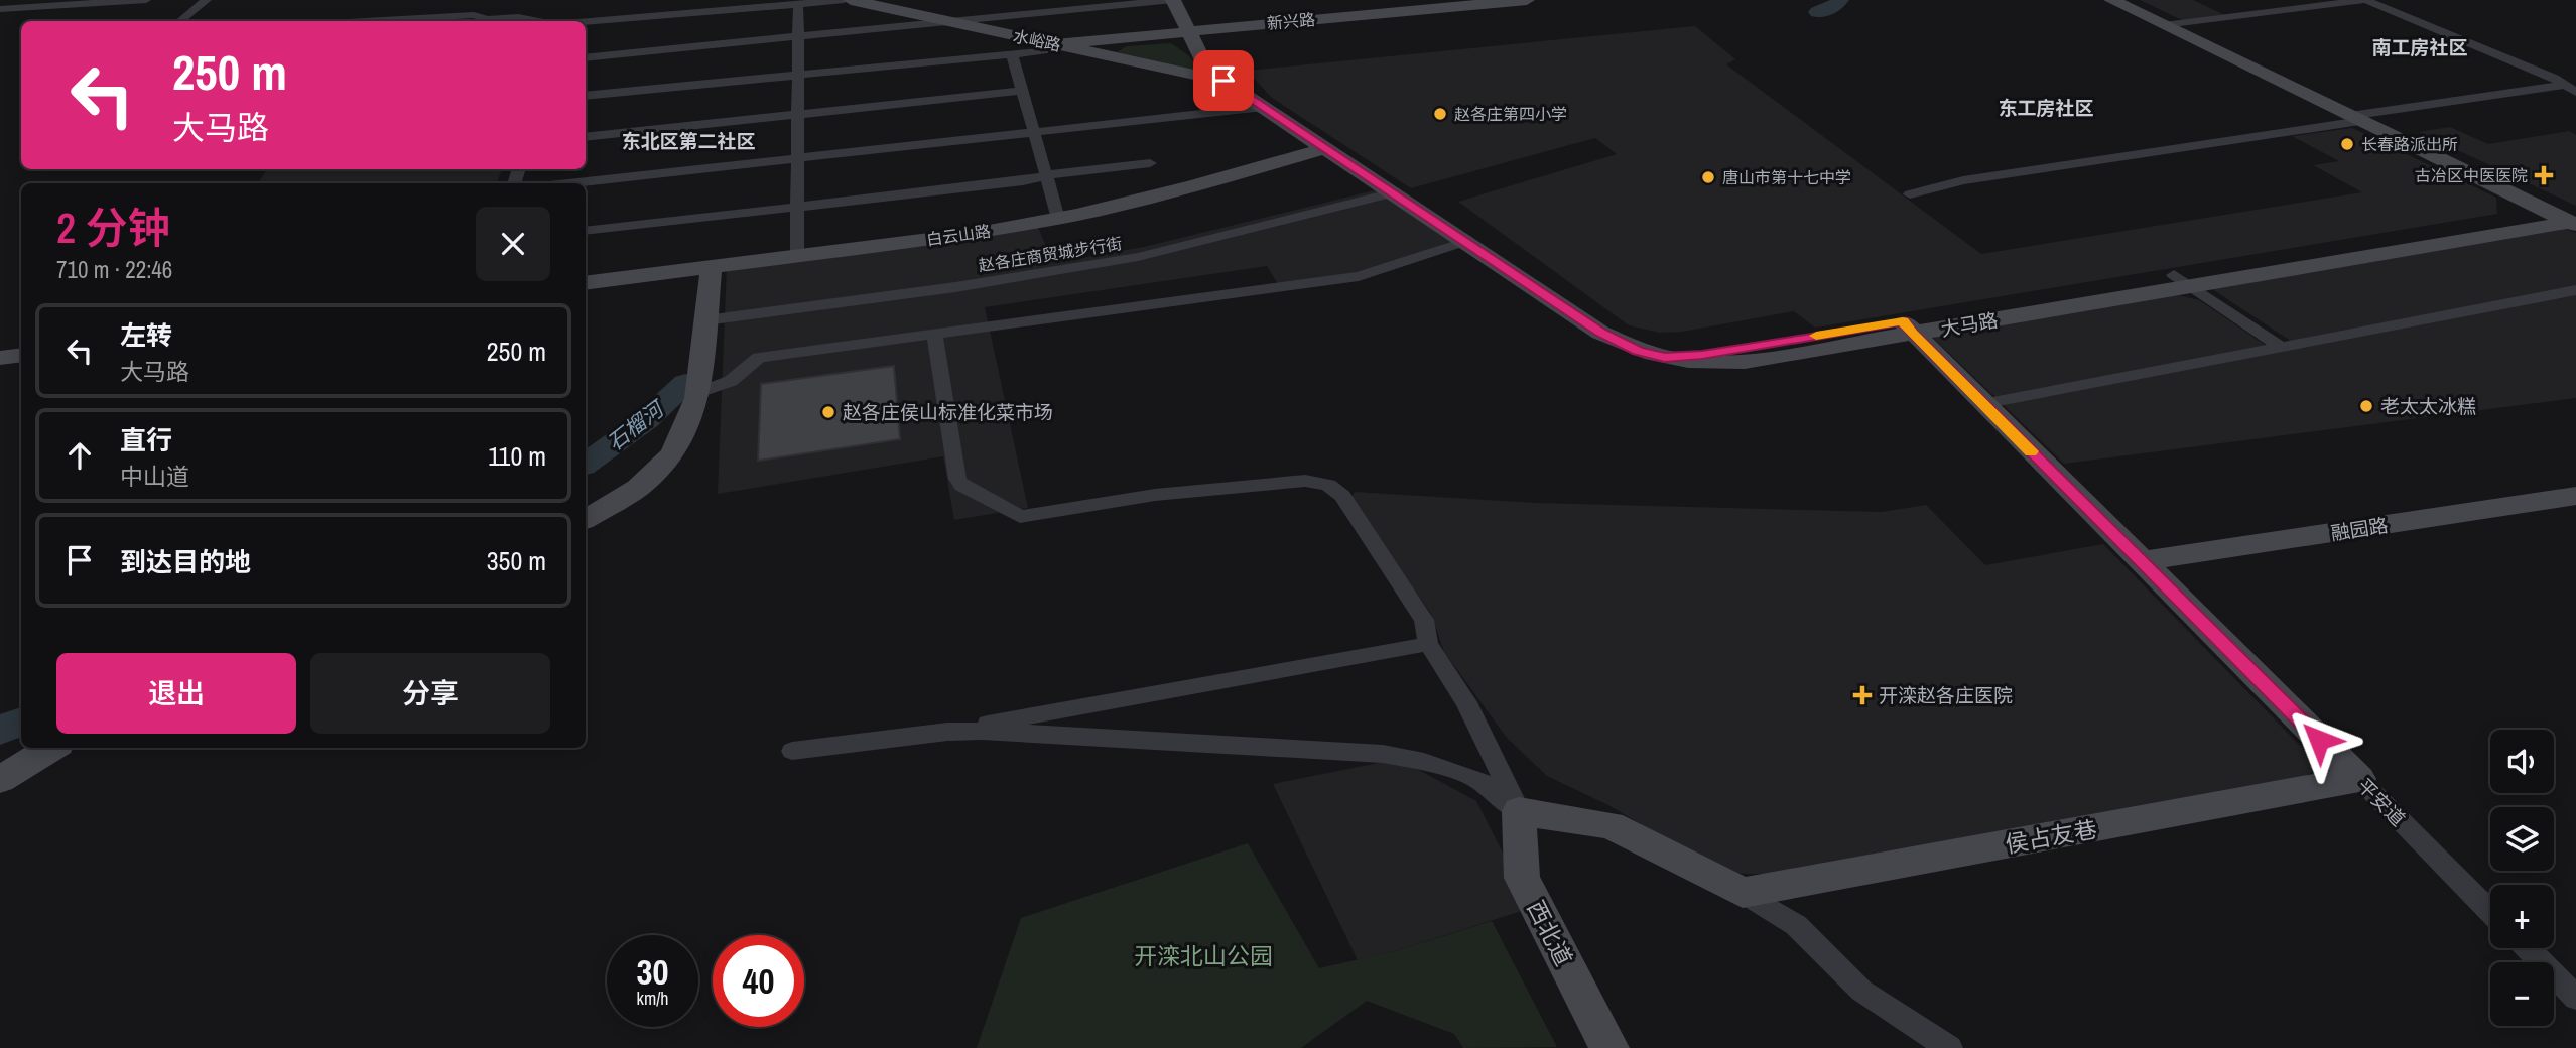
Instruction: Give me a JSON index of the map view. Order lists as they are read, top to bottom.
{
  "streets": {
    "street": [
      "新兴路",
      "水峪路",
      "白云山路",
      "赵各庄商贸城步行街",
      "大马路",
      "融园路",
      "平安道",
      "侯占友巷",
      "西北道"
    ]
  },
  "crossings": [
    ["新兴路", "水峪路"],
    ["水峪路", "大马路"],
    ["白云山路", "大马路"],
    ["赵各庄商贸城步行街", "大马路"],
    ["大马路", "平安道"],
    ["融园路", "平安道"],
    ["平安道", "侯占友巷"]
  ],
  "districts": ["南工房社区", "东工房社区", "东北区第二社区"],
  "water": ["石榴河"],
  "parks": ["开滦北山公园"],
  "places": {
    "other": [
      "赵各庄第四小学",
      "长春路派出所",
      "唐山市第十七中学",
      "老太太冰糕",
      "赵各庄侯山标准化菜市场"
    ],
    "health": ["古冶区中医医院", "开滦赵各庄医院"]
  },
  "page": {
    "turn": ["250 m", "大马路"],
    "heading": ["2 分钟", "710 m · 22:46"],
    "list": [
      {
        "name": "左转",
        "note": "大马路",
        "value": "250 m"
      },
      {
        "name": "直行",
        "note": "中山道",
        "value": "110 m"
      },
      {
        "name": "到达目的地",
        "value": "350 m"
      }
    ],
    "buttons": ["退出", "分享"],
    "map_buttons": ["+", "−"],
    "speed": "30 km/h",
    "limit": "40"
  }
}
